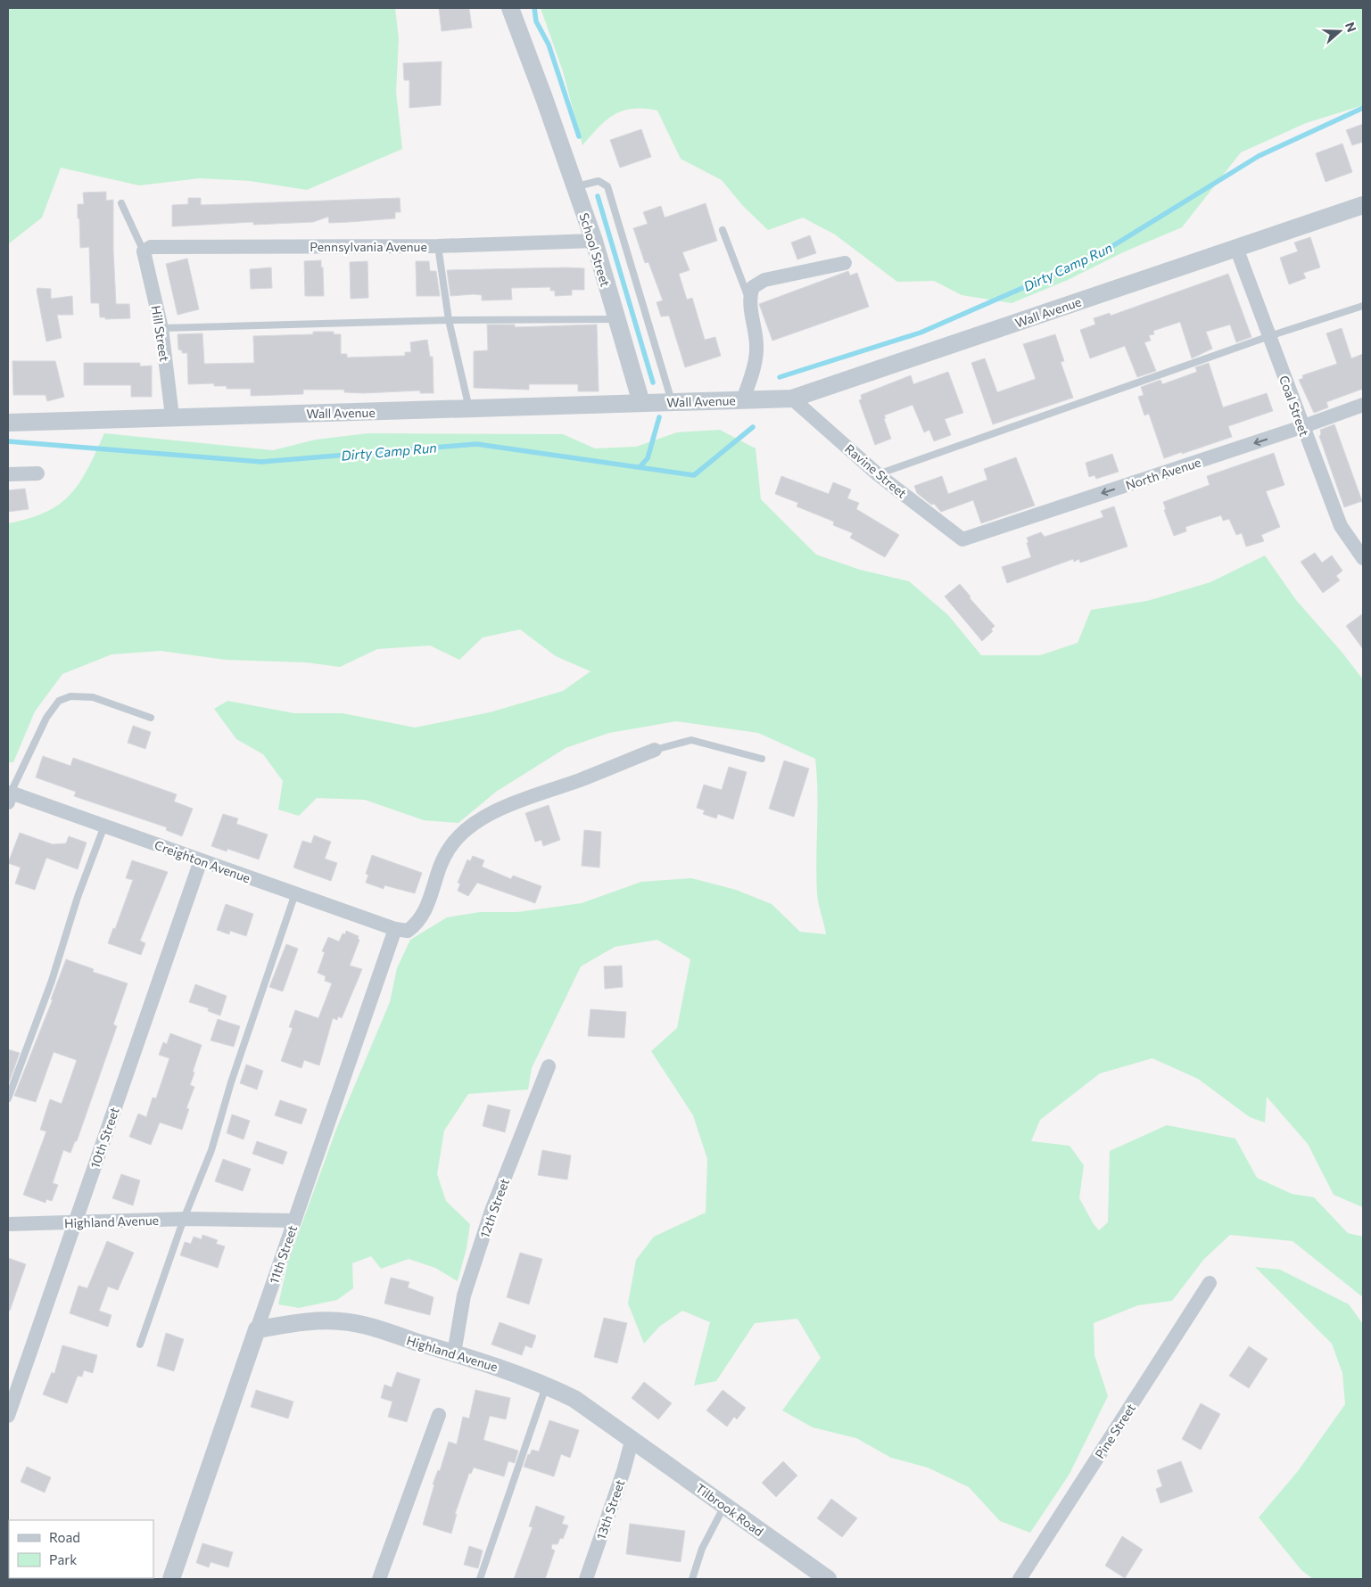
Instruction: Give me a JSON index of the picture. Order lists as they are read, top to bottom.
{
  "streets": {
    "street": [
      "Pennsylvania Avenue",
      "School Street",
      "Wall Avenue",
      "Hill Street",
      "Coal Street",
      "Ravine Street",
      "North Avenue",
      "Creighton Avenue",
      "10th Street",
      "12th Street",
      "Highland Avenue",
      "11th Street",
      "Pine Street",
      "13th Street",
      "Tilbrook Road"
    ]
  },
  "crossings": [
    ["Pennsylvania Avenue", "School Street"],
    ["Pennsylvania Avenue", "Hill Street"],
    ["School Street", "Wall Avenue"],
    ["Wall Avenue", "Hill Street"],
    ["Wall Avenue", "Coal Street"],
    ["Wall Avenue", "Ravine Street"],
    ["Coal Street", "North Avenue"],
    ["Ravine Street", "North Avenue"],
    ["Creighton Avenue", "10th Street"],
    ["Creighton Avenue", "11th Street"],
    ["10th Street", "Highland Avenue"],
    ["12th Street", "Highland Avenue"],
    ["Highland Avenue", "11th Street"],
    ["Highland Avenue", "13th Street"],
    ["Highland Avenue", "Tilbrook Road"],
    ["13th Street", "Tilbrook Road"]
  ],
  "one_way": ["North Avenue"],
  "water": ["Dirty Camp Run"],
  "legend": ["Road", "Park"],
  "north": "right"
}
